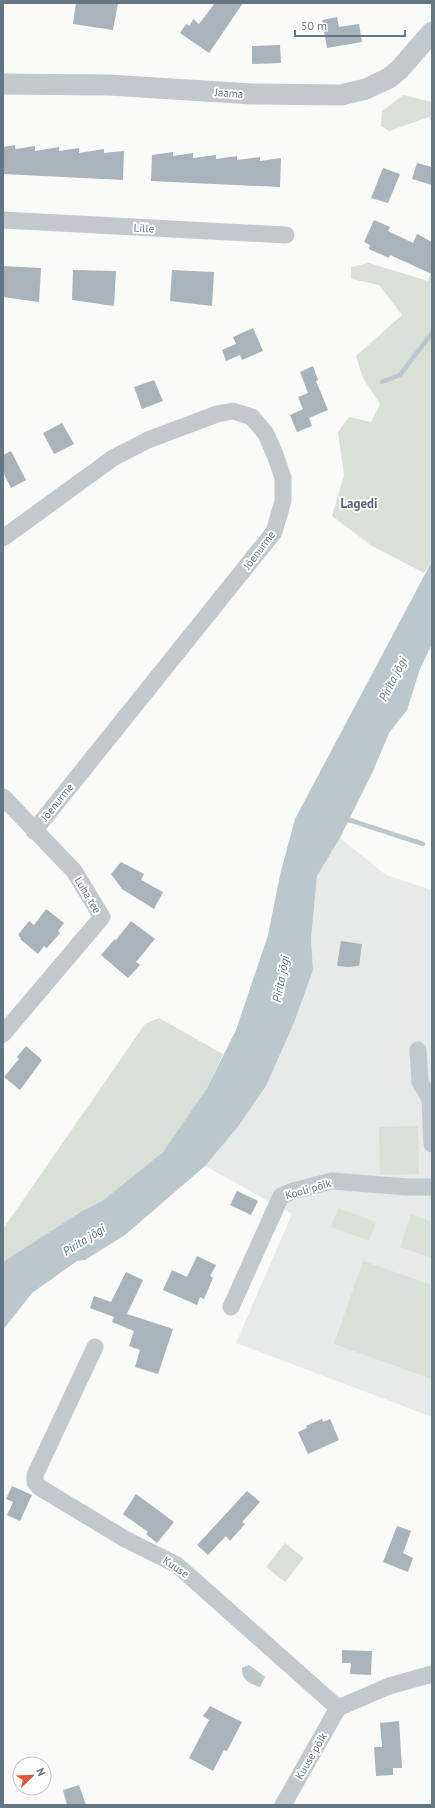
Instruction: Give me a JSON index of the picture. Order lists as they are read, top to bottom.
{
  "streets": {
    "street": [
      "Jaama",
      "Lille",
      "Jõenurme",
      "Luha tee",
      "Kooli põik",
      "Kuuse",
      "Kuuse põik"
    ]
  },
  "crossings": [
    ["Jõenurme", "Luha tee"],
    ["Kuuse", "Kuuse põik"]
  ],
  "districts": ["Lagedi"],
  "water": ["Pirita jõgi"],
  "scale_bar": "50 m",
  "north": "top right"
}
